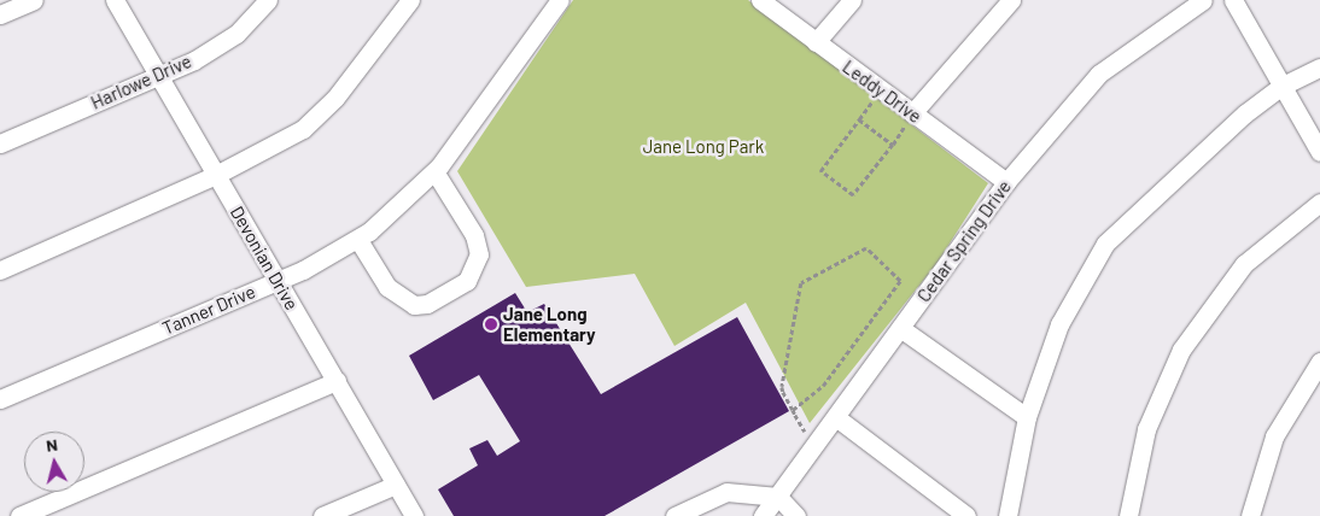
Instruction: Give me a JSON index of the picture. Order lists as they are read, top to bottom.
{
  "streets": {
    "street": [
      "Harlowe Drive",
      "Leddy Drive",
      "Cedar Spring Drive",
      "Devonian Drive",
      "Tanner Drive"
    ]
  },
  "crossings": [
    ["Harlowe Drive", "Devonian Drive"],
    ["Leddy Drive", "Cedar Spring Drive"],
    ["Devonian Drive", "Tanner Drive"]
  ],
  "parks": ["Jane Long Park"],
  "places": ["Jane Long Elementary"],
  "north": "top"
}
